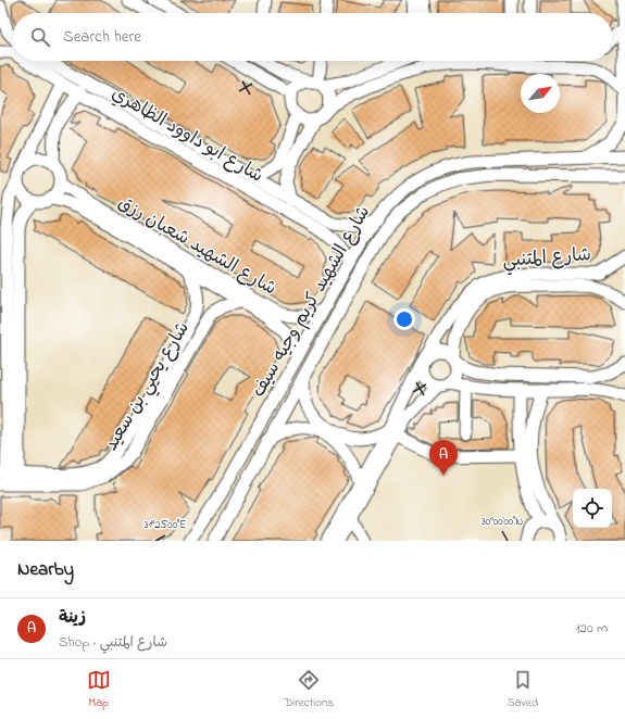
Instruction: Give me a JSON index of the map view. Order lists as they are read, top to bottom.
{
  "streets": {
    "street": [
      "شارع ابو داوود الظاهري",
      "شارع الشهيد شعبان رزق",
      "شارع المتنبي",
      "شارع الشهيد كريم وجيه سيف",
      "شارع يحيي بن سعيد"
    ]
  },
  "crossings": [
    ["شارع ابو داوود الظاهري", "شارع الشهيد كريم وجيه سيف"],
    ["شارع الشهيد شعبان رزق", "شارع الشهيد كريم وجيه سيف"],
    ["شارع الشهيد شعبان رزق", "شارع يحيي بن سعيد"]
  ],
  "north": "top right",
  "page": {
    "search": "Search here",
    "pins": "A",
    "heading": "Nearby",
    "list": [
      {
        "mark": "A",
        "name": "زينة",
        "note": "Shop · شارع المتنبي",
        "value": "120 m"
      }
    ],
    "nav": ["Map", "Directions", "Saved"]
  },
  "coordinates": ["30°00'00\"N", "31°25'00\"E"]
}
